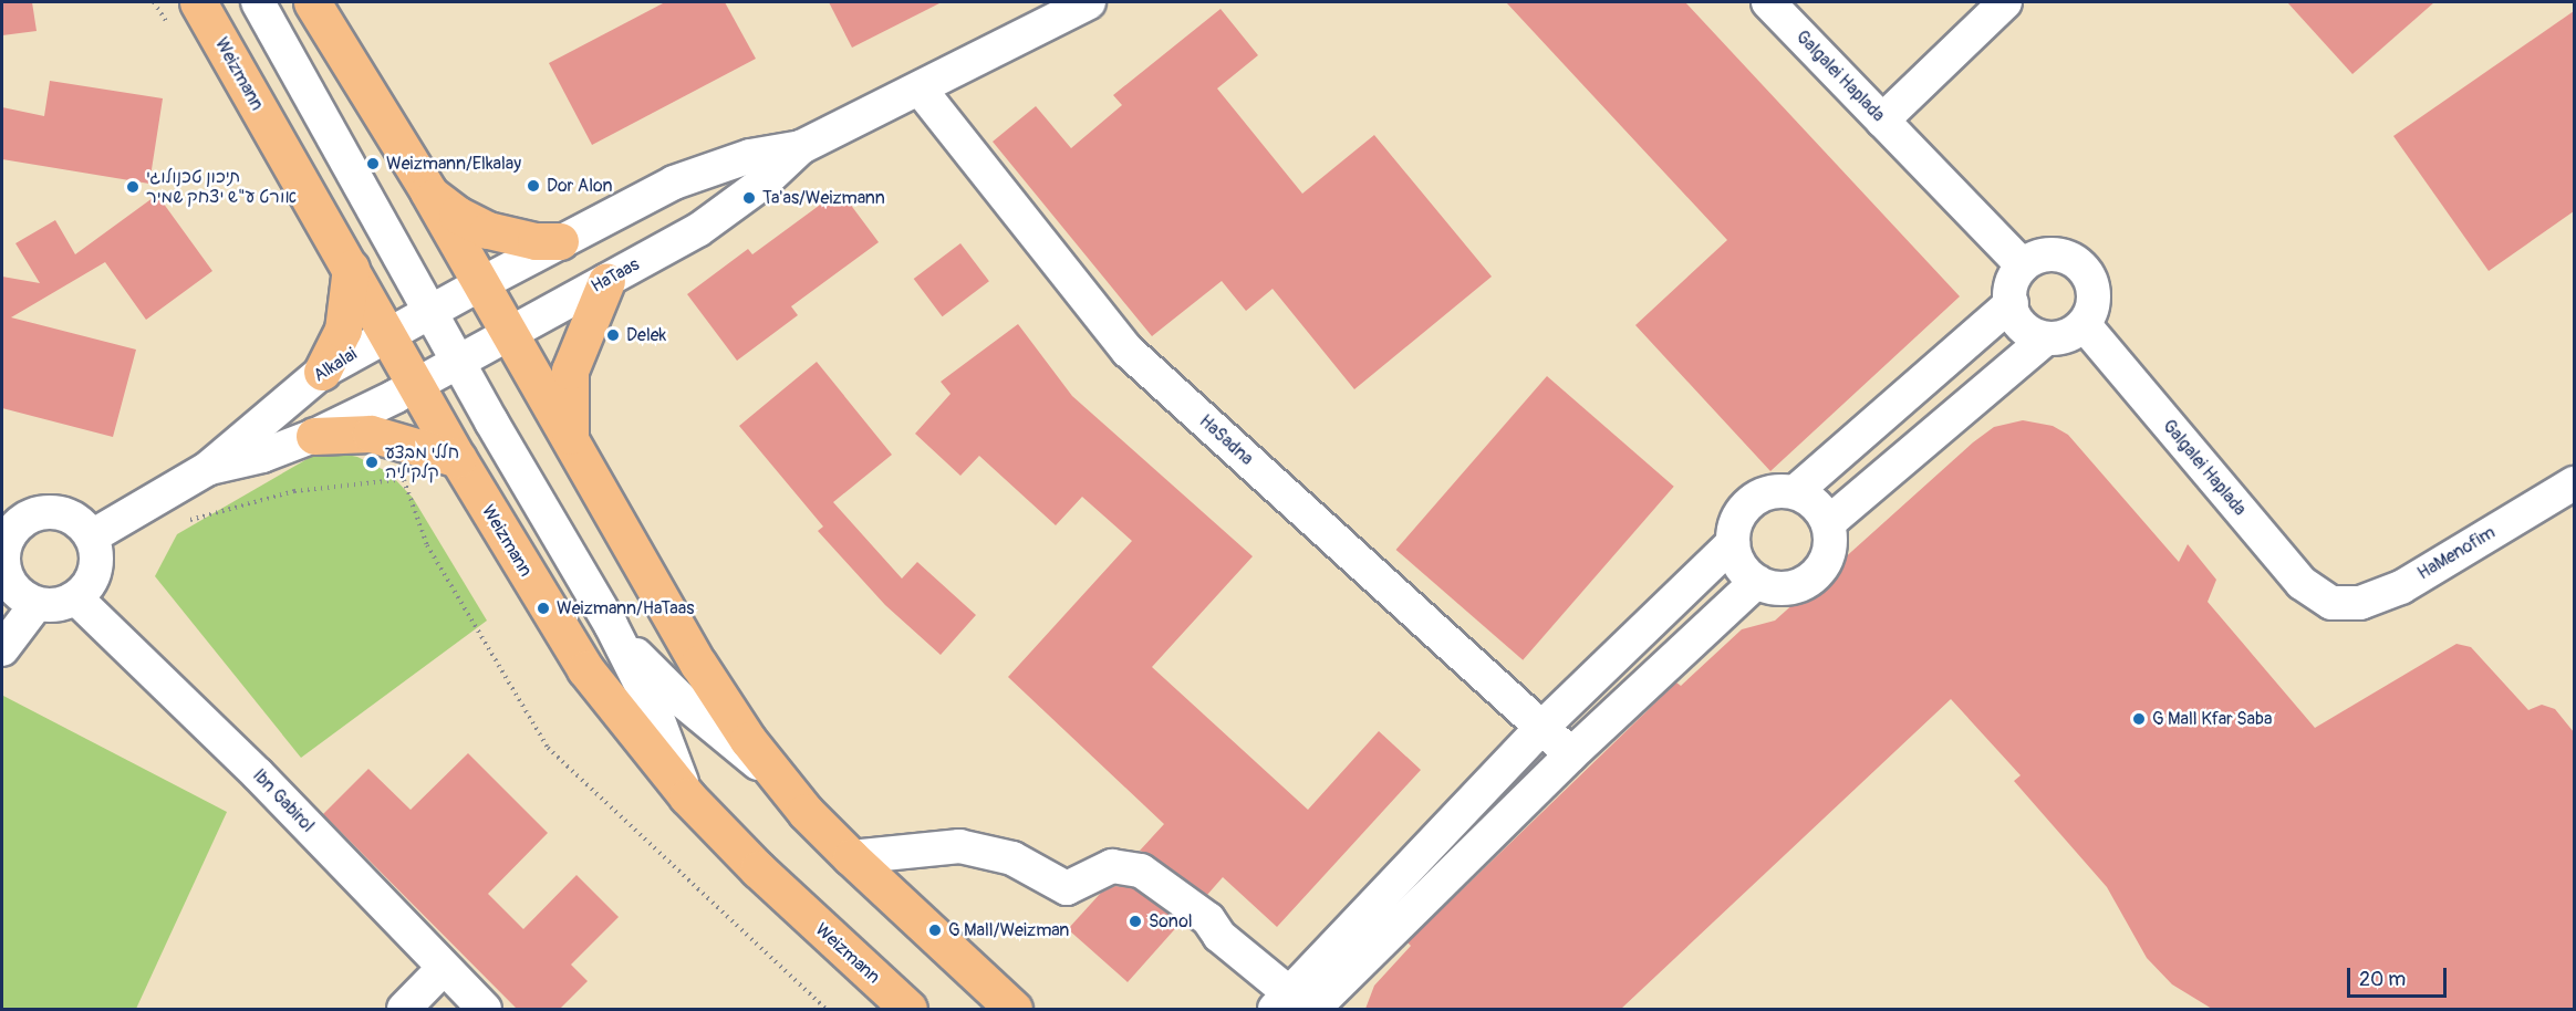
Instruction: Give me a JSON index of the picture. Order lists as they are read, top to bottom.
{
  "streets": {
    "main road": ["Weizmann"],
    "street": [
      "Galgalei Haplada",
      "HaTaas",
      "Alkalai",
      "HaSadna",
      "HaMenofim",
      "Ibn Gabirol"
    ]
  },
  "crossings": [
    ["Weizmann", "HaTaas"],
    ["Weizmann", "Alkalai"],
    ["Galgalei Haplada", "HaMenofim"],
    ["HaTaas", "Alkalai"],
    ["HaTaas", "HaSadna"],
    ["Alkalai", "Ibn Gabirol"]
  ],
  "places": [
    "Weizmann/Elkalay",
    "Dor Alon",
    "תיכון טכנולוגי אורט ע\"ש יצחק שמיר",
    "Ta'as/Weizmann",
    "Delek",
    "חללי מבצע קלקיליה",
    "Weizmann/HaTaas",
    "G Mall Kfar Saba",
    "Sonol",
    "G Mall/Weizman"
  ],
  "scale_bar": "20 m"
}
